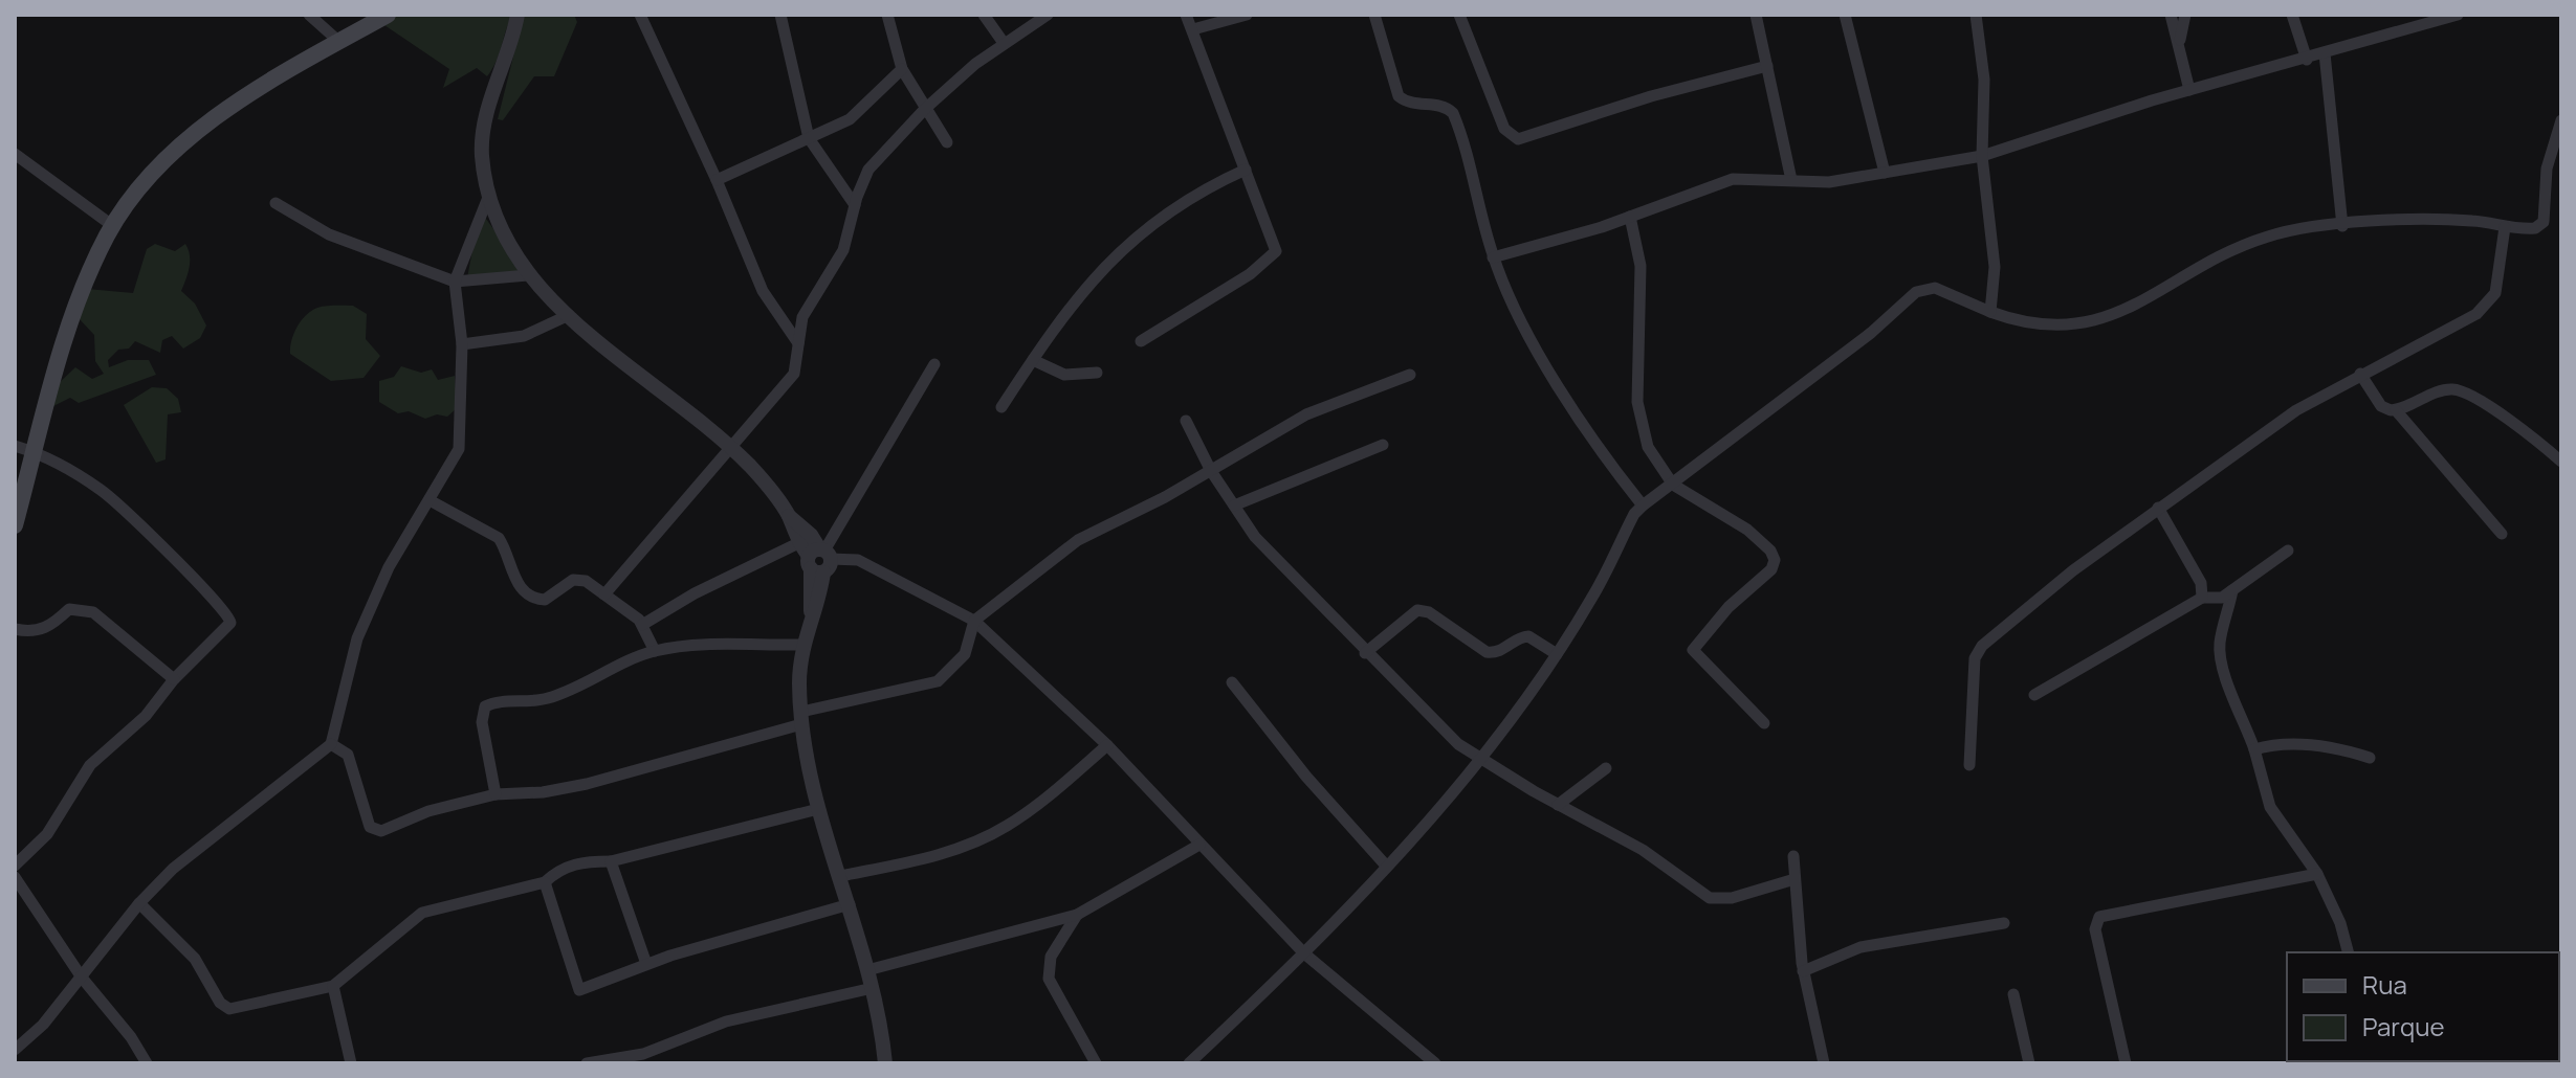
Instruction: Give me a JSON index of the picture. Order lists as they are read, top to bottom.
{
  "legend": ["Rua", "Parque"]
}
